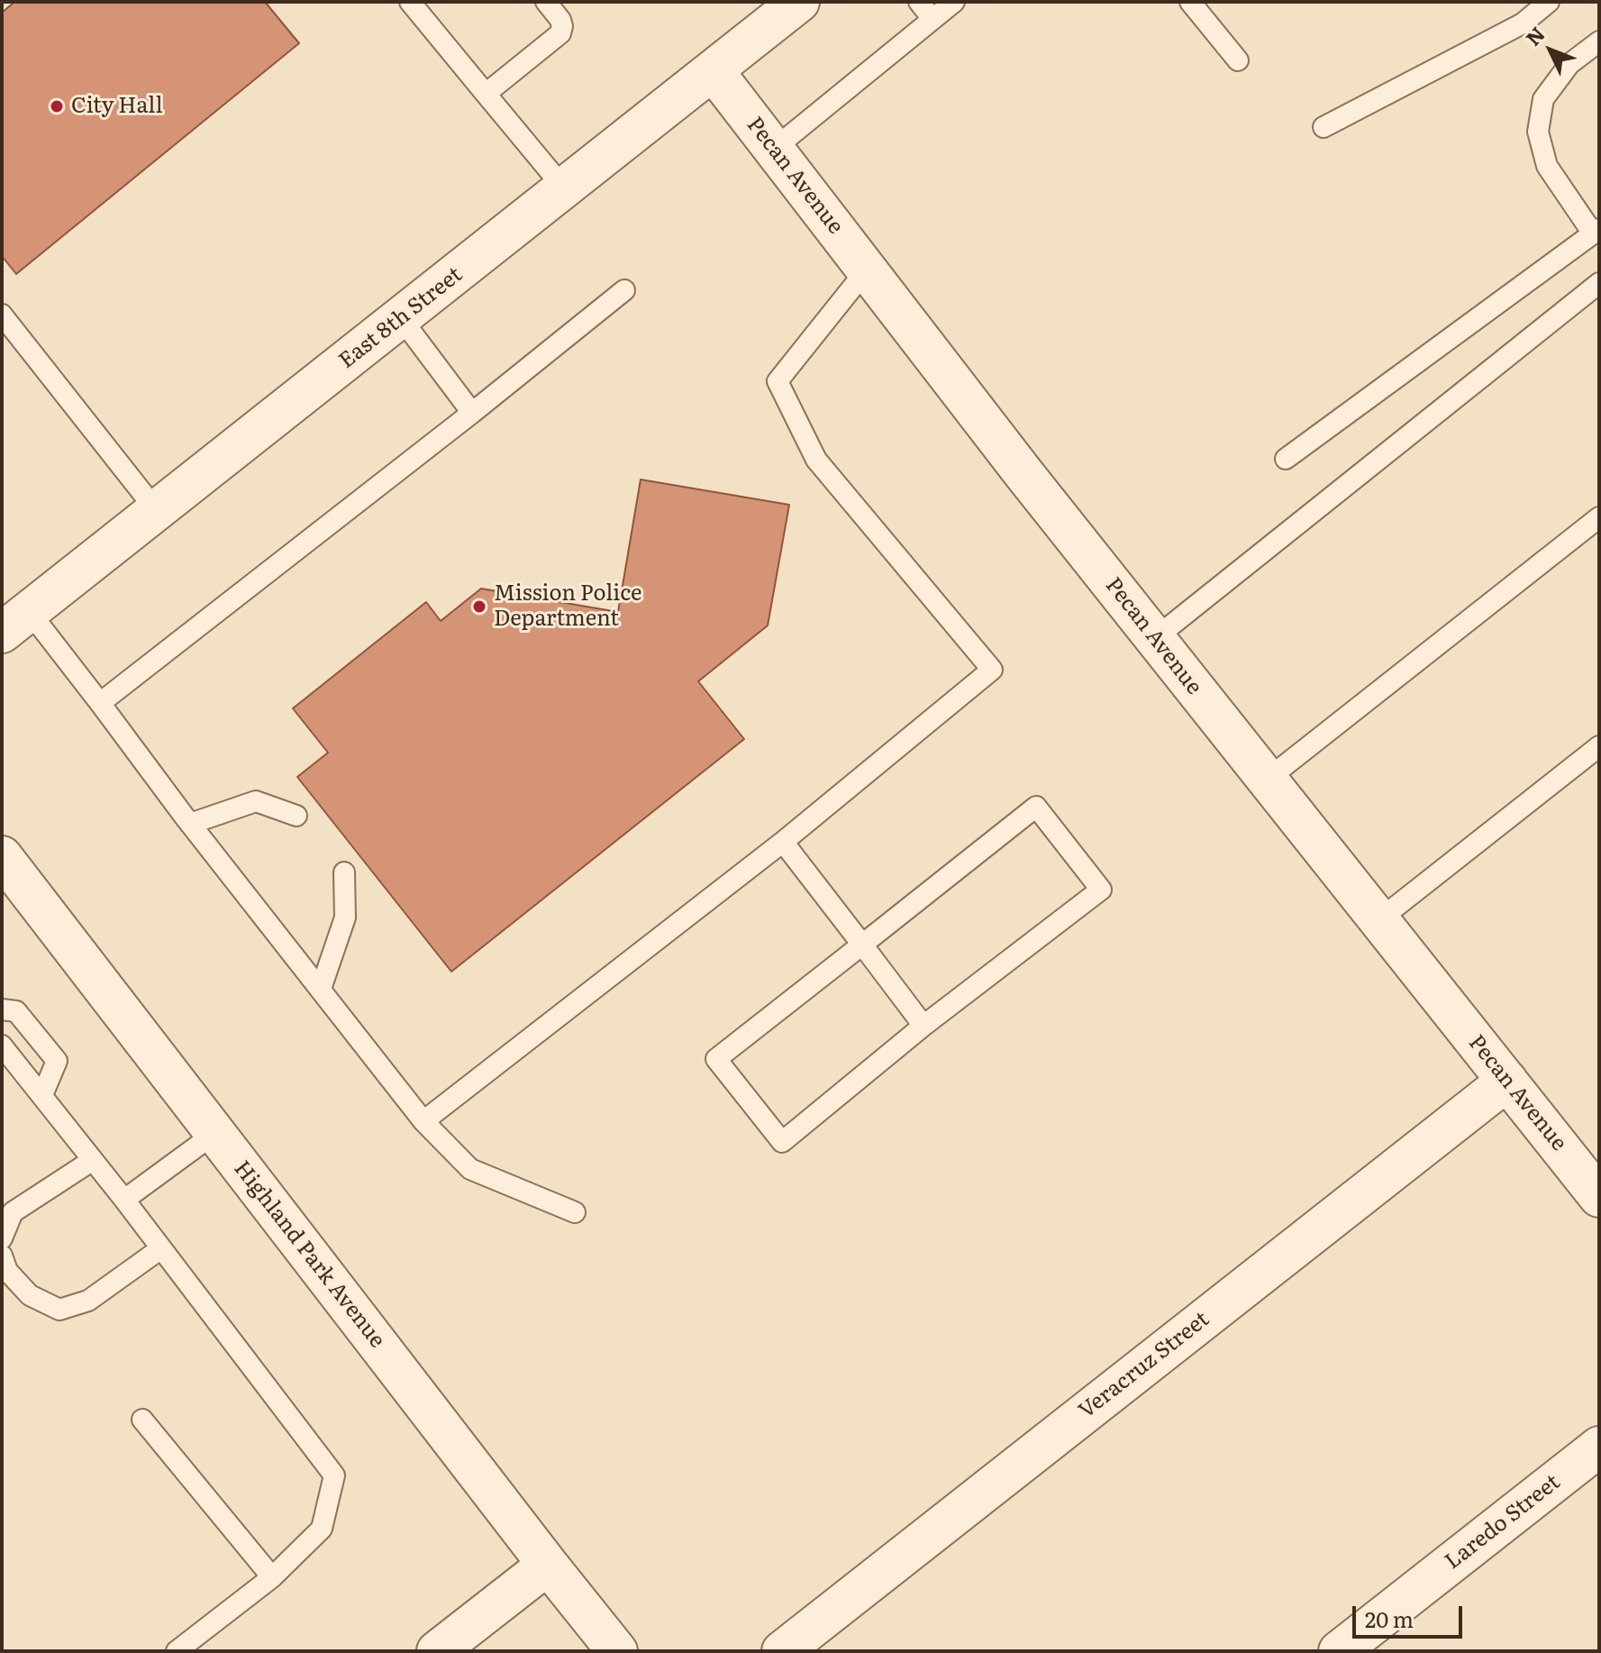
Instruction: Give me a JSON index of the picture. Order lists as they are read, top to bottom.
{
  "streets": {
    "street": [
      "Pecan Avenue",
      "East 8th Street",
      "Highland Park Avenue",
      "Veracruz Street",
      "Laredo Street"
    ]
  },
  "crossings": [
    ["Pecan Avenue", "East 8th Street"],
    ["Pecan Avenue", "Veracruz Street"]
  ],
  "places": ["City Hall", "Mission Police Department"],
  "scale_bar": "20 m",
  "north": "top left"
}
